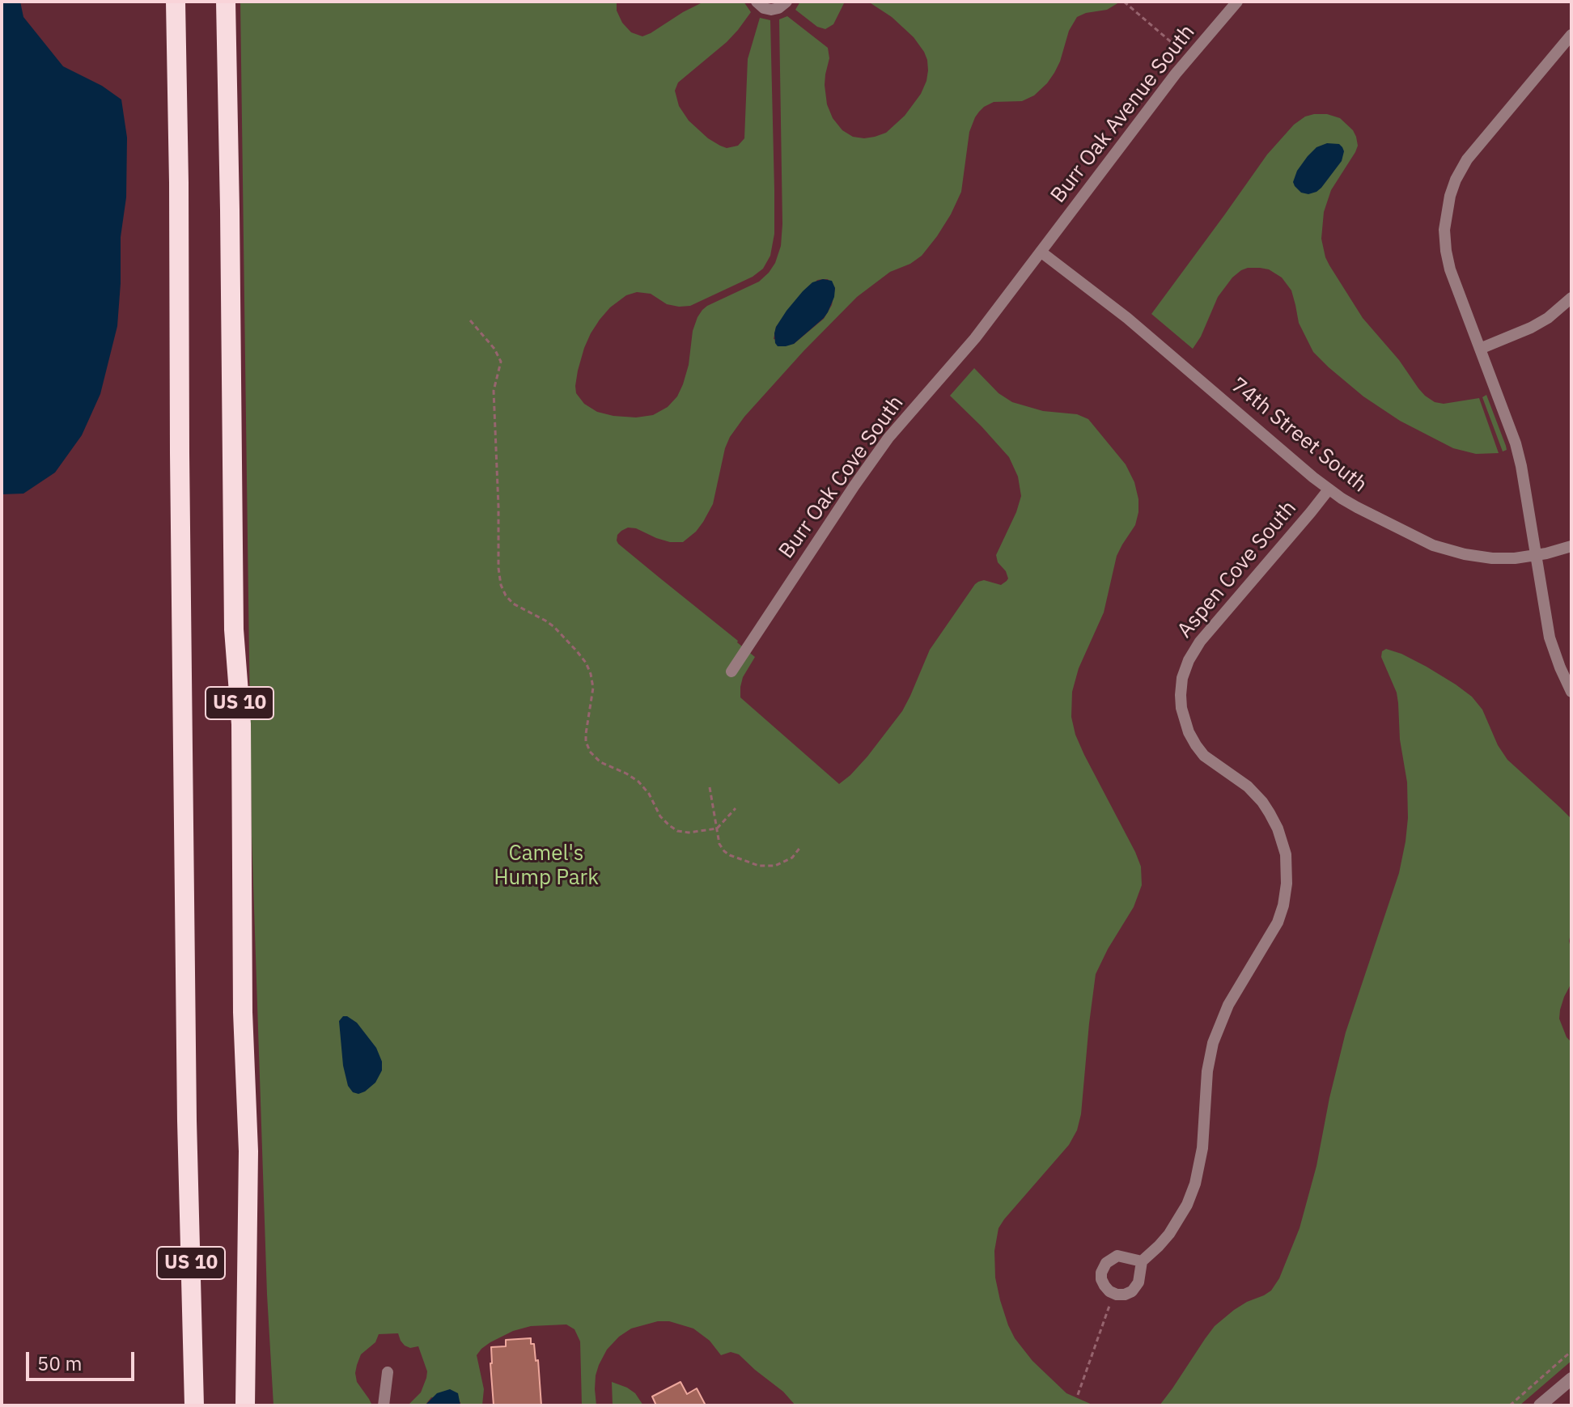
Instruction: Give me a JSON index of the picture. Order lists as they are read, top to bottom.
{
  "streets": {
    "highway": ["US 10"],
    "street": [
      "Burr Oak Avenue South",
      "74th Street South",
      "Burr Oak Cove South",
      "Aspen Cove South"
    ]
  },
  "crossings": [
    ["Burr Oak Avenue South", "74th Street South"],
    ["Burr Oak Avenue South", "Burr Oak Cove South"],
    ["74th Street South", "Burr Oak Cove South"],
    ["74th Street South", "Aspen Cove South"]
  ],
  "parks": ["Camel's Hump Park"],
  "scale_bar": "50 m"
}
